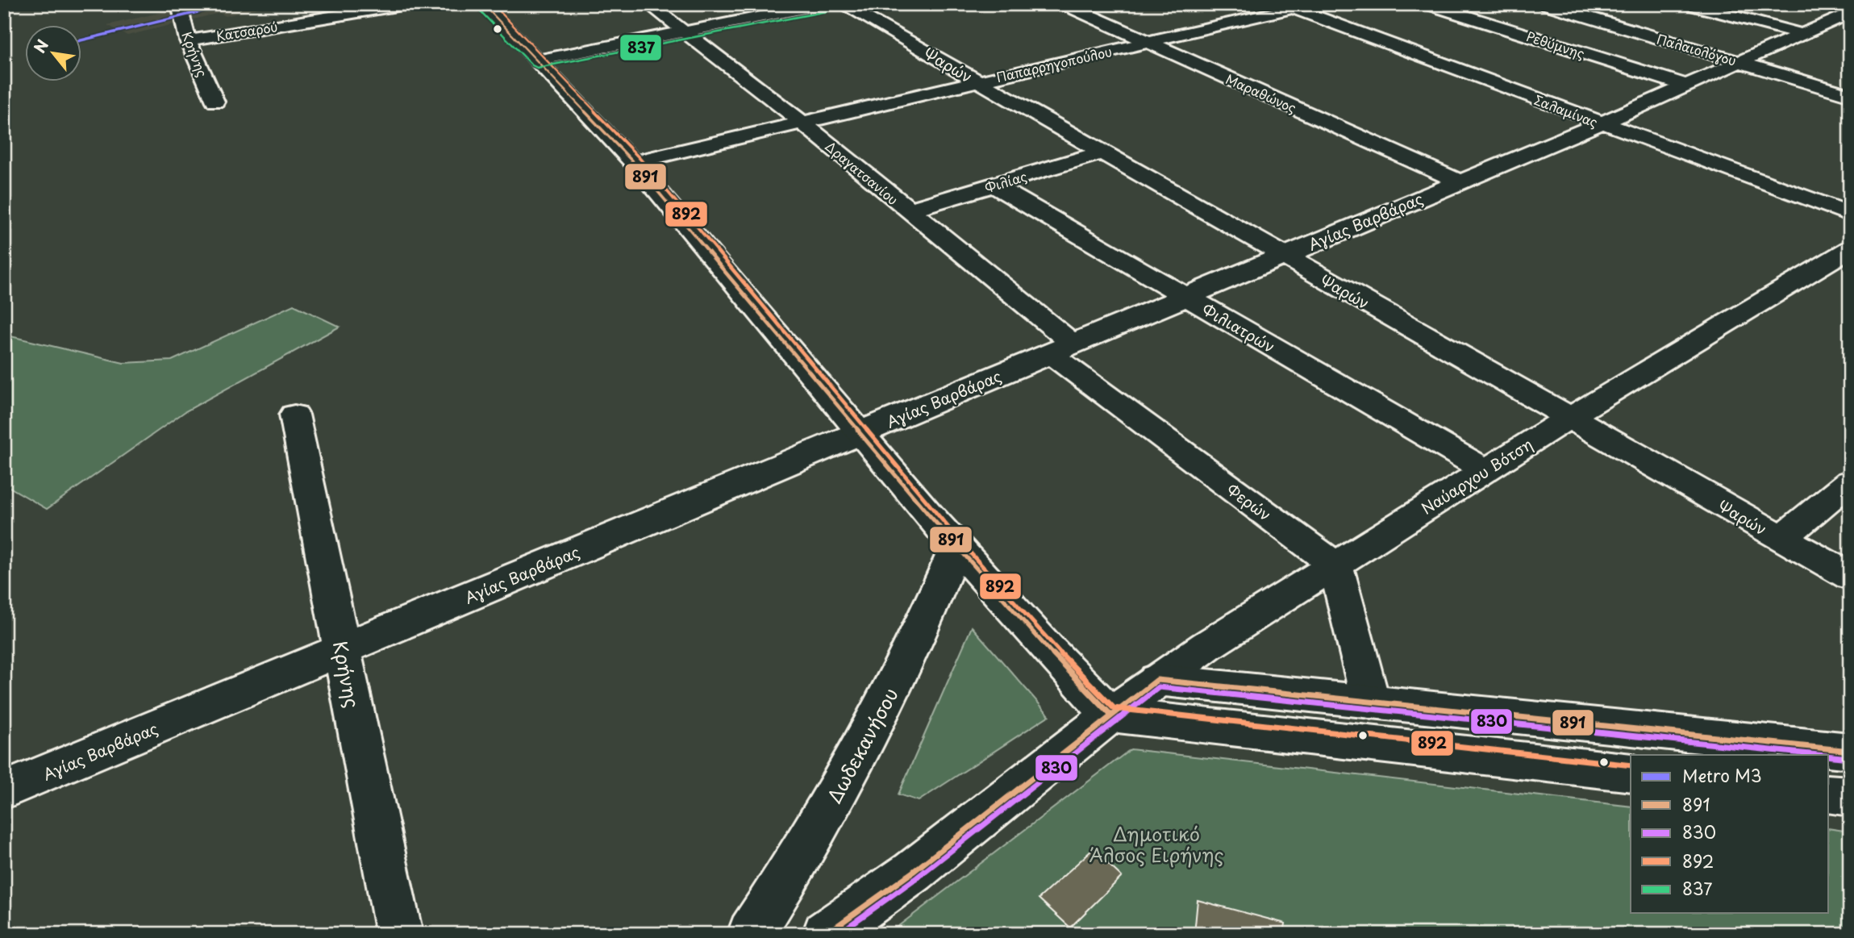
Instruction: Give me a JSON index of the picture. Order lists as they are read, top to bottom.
{
  "streets": {
    "street": [
      "Κατσαρού",
      "Ρεθύμνης",
      "Παλαιολόγου",
      "Κρήνης",
      "Παπαρρηγοπούλου",
      "Ψαρών",
      "Μαραθώνος",
      "Σαλαμίνας",
      "Δραγατσανίου",
      "Φιλίας",
      "Αγίας Βαρβάρας",
      "Φιλιατρών",
      "Ναύαρχου Βότση",
      "Φερών",
      "Δωδεκανήσου"
    ]
  },
  "crossings": [
    ["Κατσαρού", "Κρήνης"],
    ["Ρεθύμνης", "Αγίας Βαρβάρας"],
    ["Παλαιολόγου", "Αγίας Βαρβάρας"],
    ["Κρήνης", "Αγίας Βαρβάρας"],
    ["Παπαρρηγοπούλου", "Ψαρών"],
    ["Παπαρρηγοπούλου", "Μαραθώνος"],
    ["Παπαρρηγοπούλου", "Σαλαμίνας"],
    ["Παπαρρηγοπούλου", "Δραγατσανίου"],
    ["Ψαρών", "Φιλίας"],
    ["Ψαρών", "Αγίας Βαρβάρας"],
    ["Ψαρών", "Ναύαρχου Βότση"],
    ["Μαραθώνος", "Αγίας Βαρβάρας"],
    ["Σαλαμίνας", "Αγίας Βαρβάρας"],
    ["Δραγατσανίου", "Φιλίας"],
    ["Δραγατσανίου", "Αγίας Βαρβάρας"],
    ["Δραγατσανίου", "Φερών"],
    ["Φιλίας", "Φιλιατρών"],
    ["Αγίας Βαρβάρας", "Φιλιατρών"],
    ["Αγίας Βαρβάρας", "Φερών"],
    ["Φιλιατρών", "Ναύαρχου Βότση"],
    ["Ναύαρχου Βότση", "Φερών"]
  ],
  "parks": ["Δημοτικό Άλσος Ειρήνης"],
  "lines": [
    "metro line Μ3",
    "transit line 891",
    "transit line 892",
    "transit line 837",
    "transit line 830"
  ],
  "legend": [
    "Metro Μ3",
    "891",
    "830",
    "892",
    "837"
  ],
  "north": "top left"
}
